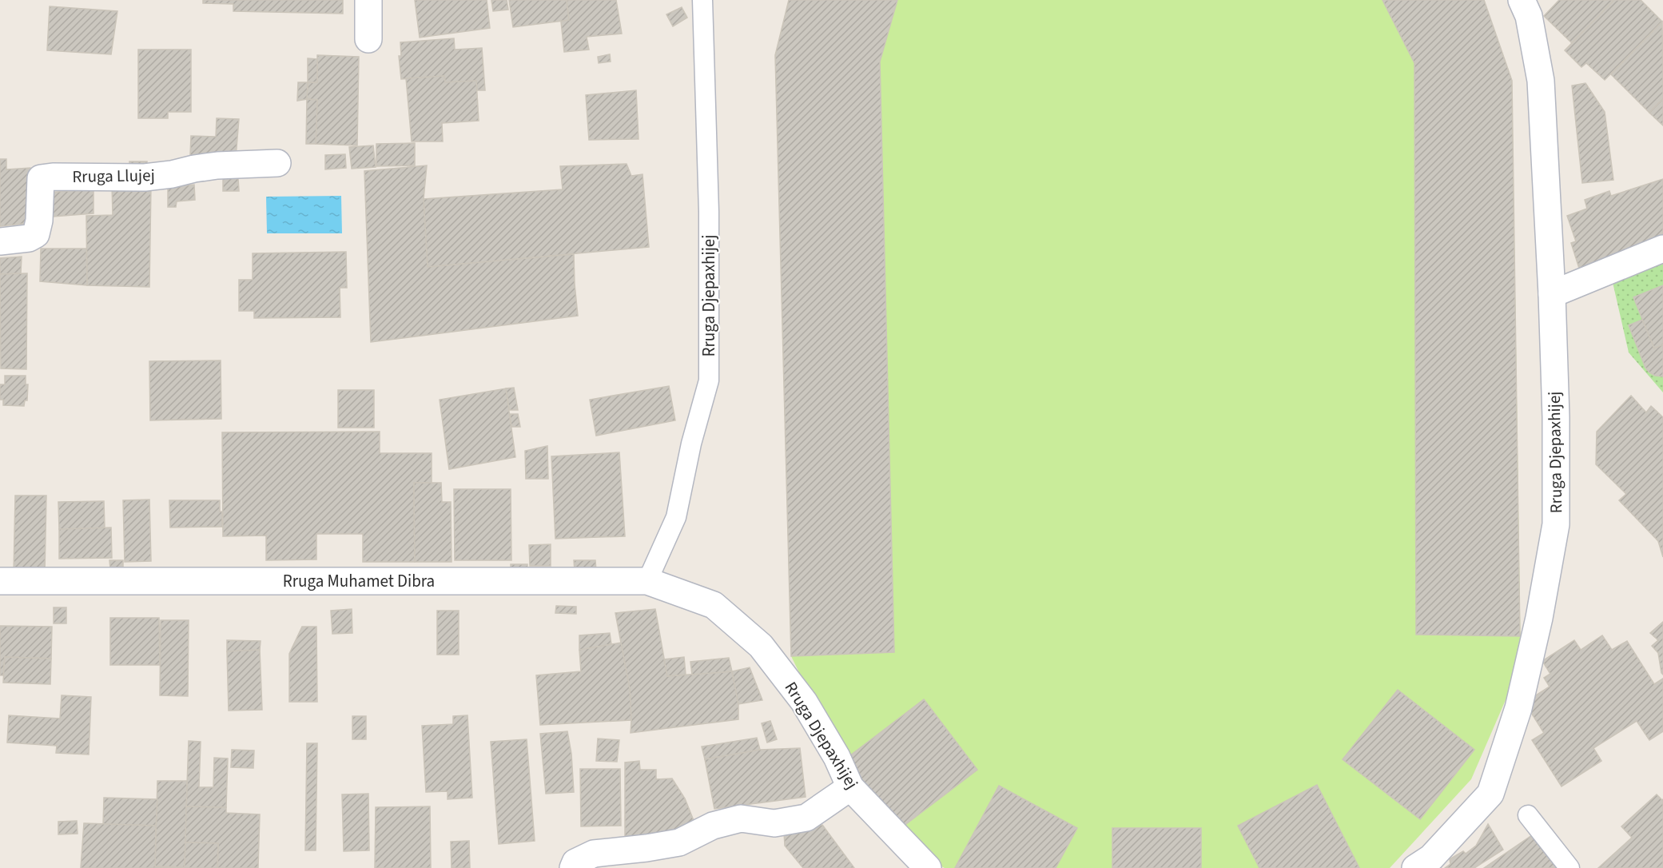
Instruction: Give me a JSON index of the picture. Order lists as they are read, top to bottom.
{
  "streets": {
    "street": ["Rruga Llujej", "Rruga Djepaxhijej", "Rruga Muhamet Dibra"]
  },
  "crossings": [
    ["Rruga Djepaxhijej", "Rruga Muhamet Dibra"]
  ]
}
